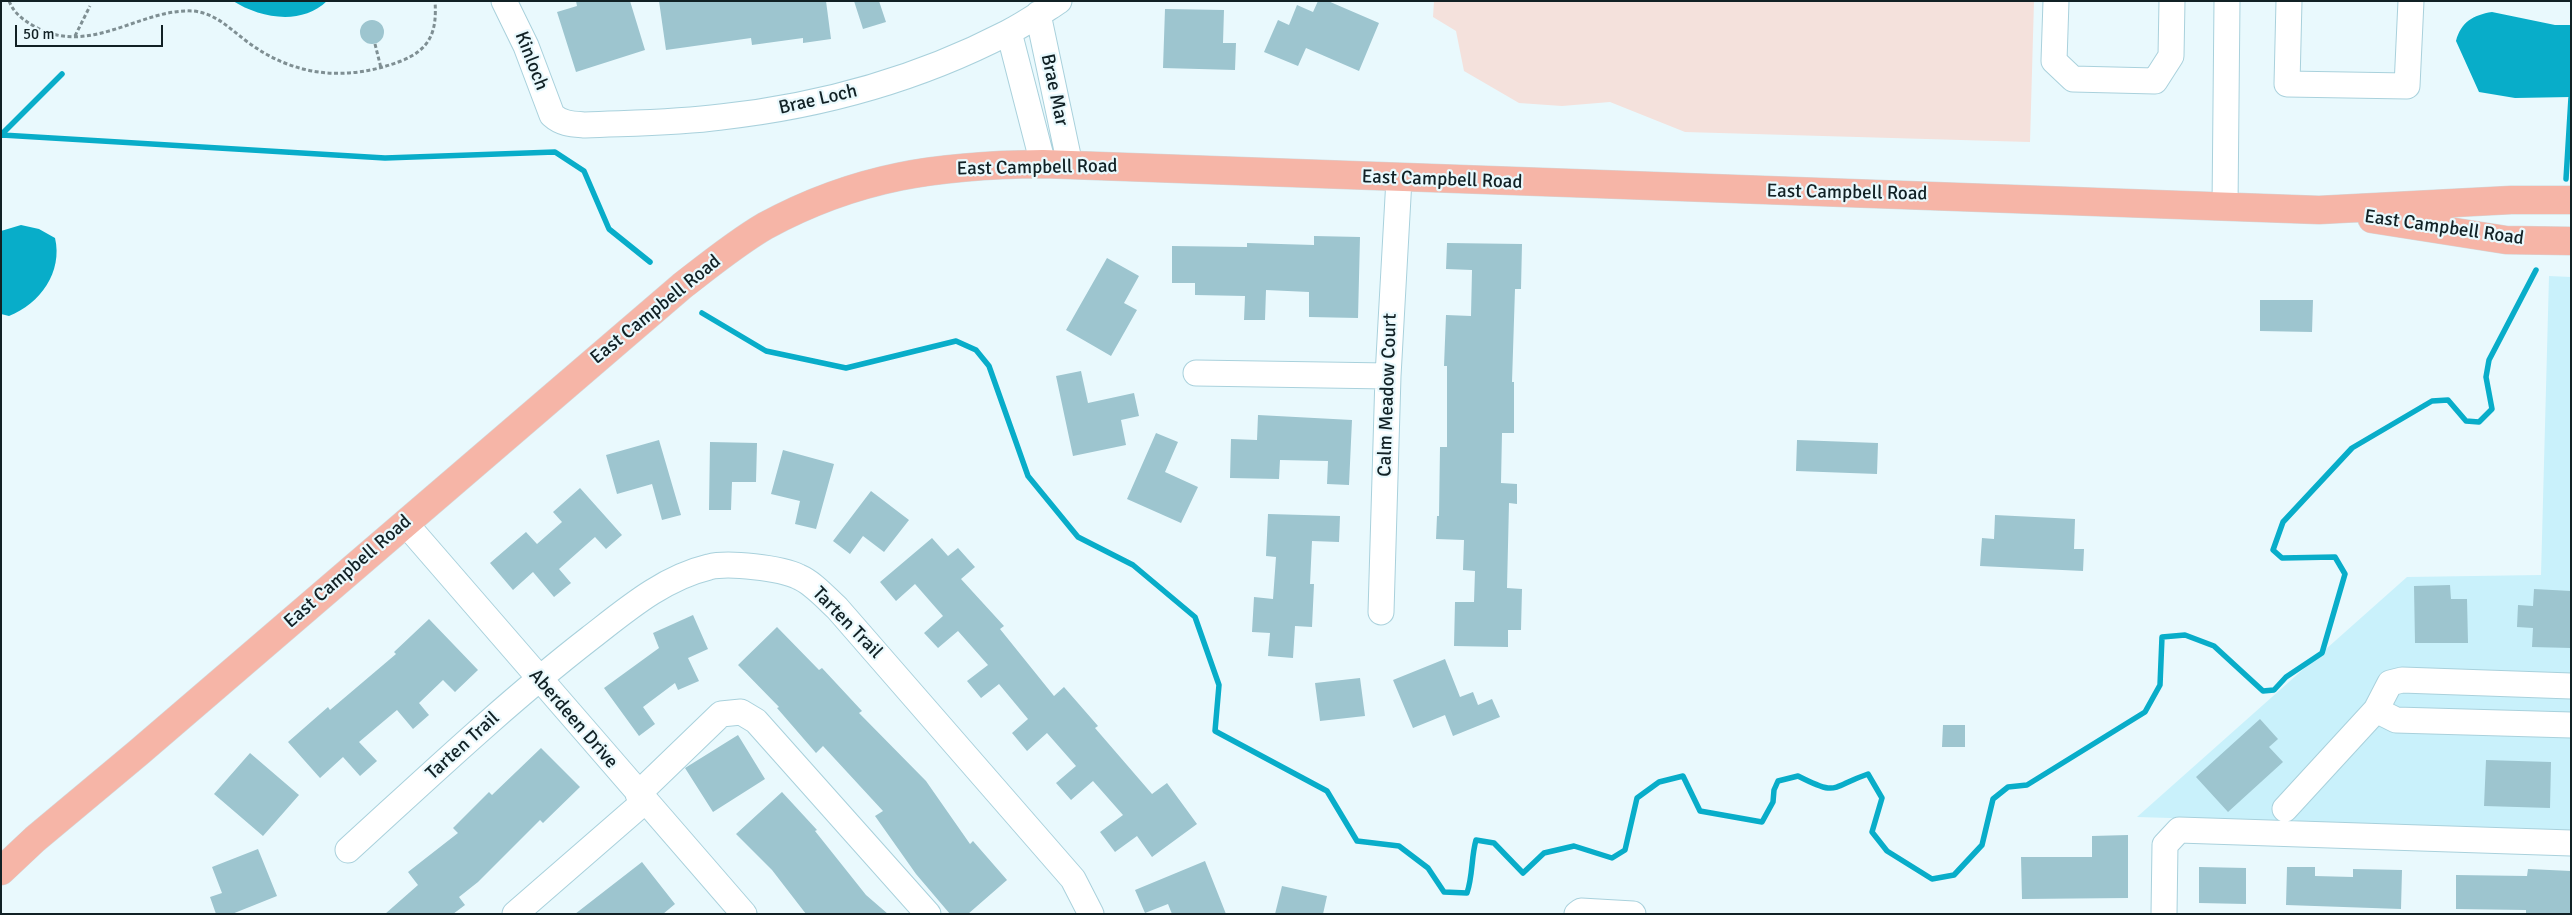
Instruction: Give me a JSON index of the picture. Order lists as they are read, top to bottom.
{
  "streets": {
    "main road": ["East Campbell Road"],
    "street": [
      "Kinloch",
      "Brae Mar",
      "Brae Loch",
      "Calm Meadow Court",
      "Tarten Trail",
      "Aberdeen Drive"
    ]
  },
  "crossings": [
    ["Kinloch", "Brae Loch"],
    ["Brae Mar", "Brae Loch"],
    ["Brae Mar", "East Campbell Road"],
    ["East Campbell Road", "Calm Meadow Court"],
    ["East Campbell Road", "Aberdeen Drive"],
    ["Tarten Trail", "Aberdeen Drive"]
  ],
  "scale_bar": "50 m"
}
